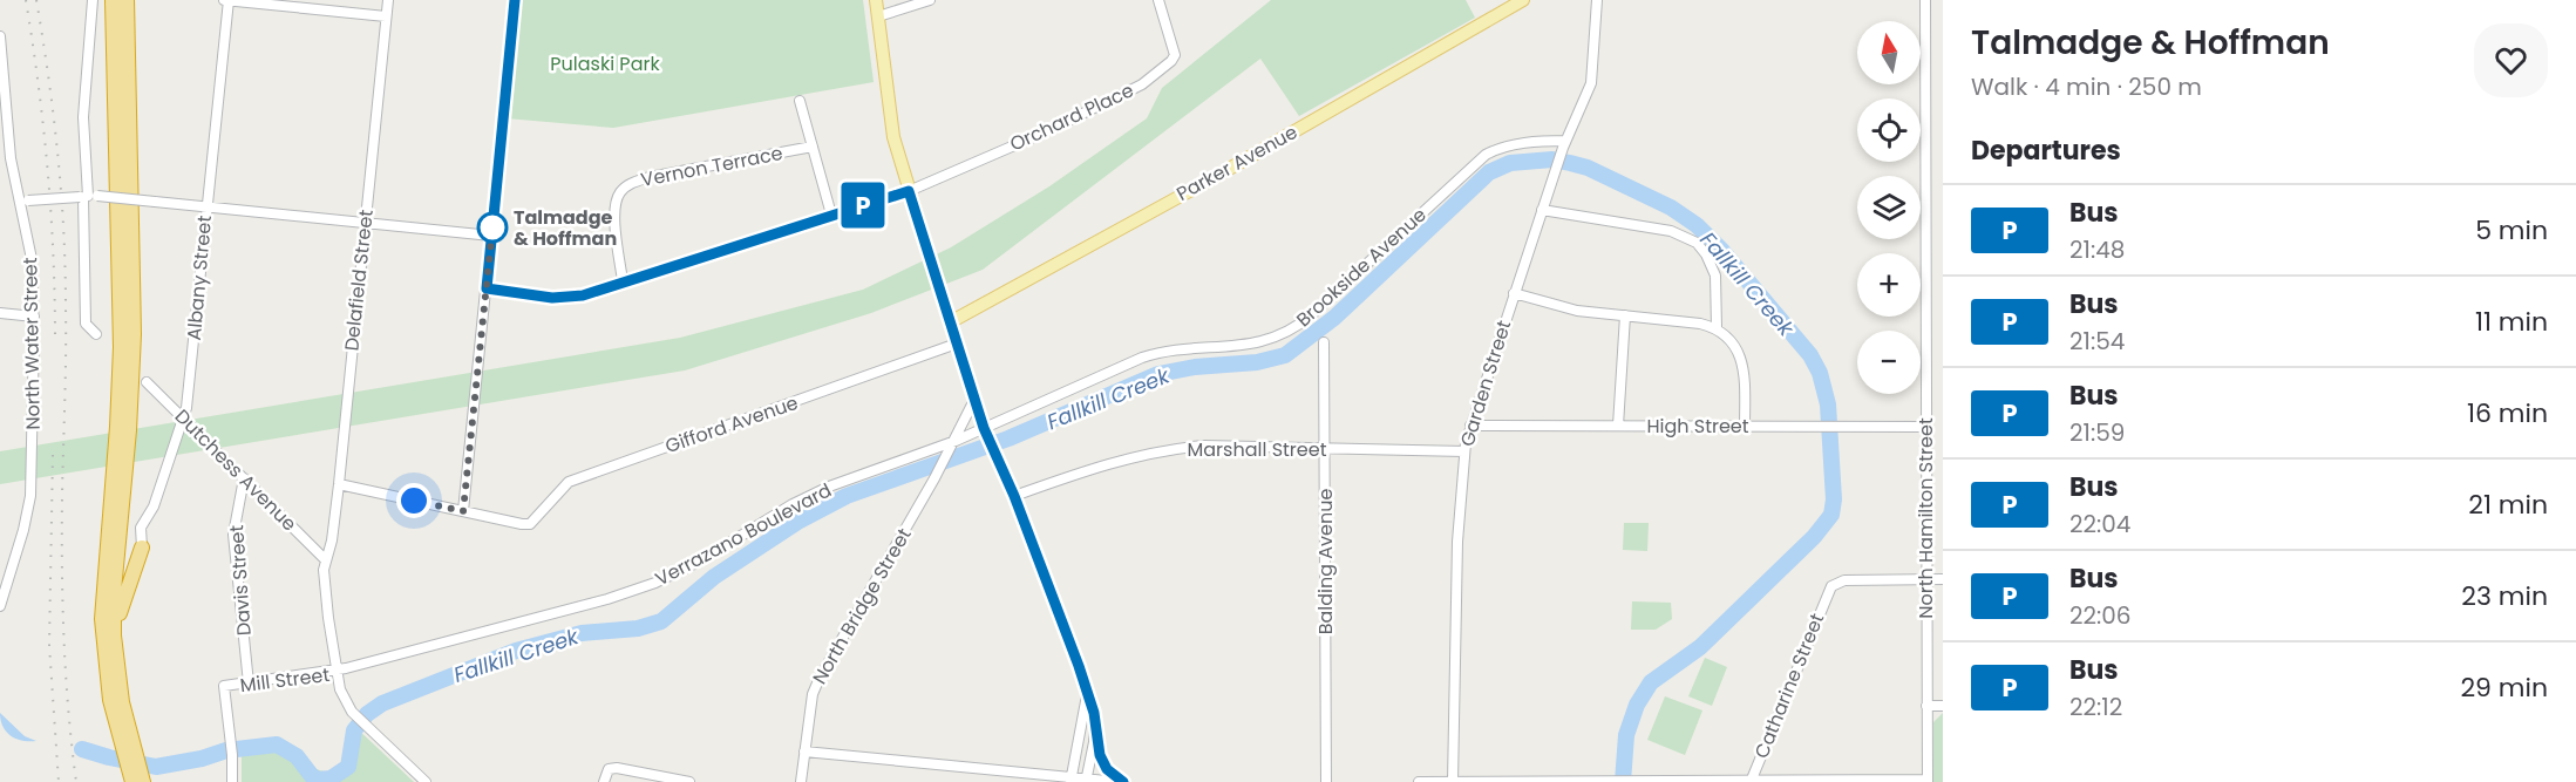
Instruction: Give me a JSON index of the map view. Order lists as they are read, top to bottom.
{
  "streets": {
    "main road": ["Parker Avenue"],
    "street": [
      "Orchard Place",
      "Vernon Terrace",
      "Brookside Avenue",
      "Albany Street",
      "Delafield Street",
      "North Water Street",
      "Garden Street",
      "Gifford Avenue",
      "High Street",
      "Marshall Street",
      "Dutchess Avenue",
      "North Hamilton Street",
      "Verrazano Boulevard",
      "Balding Avenue",
      "Davis Street",
      "North Bridge Street",
      "Mill Street",
      "Catharine Street"
    ]
  },
  "crossings": [
    ["Brookside Avenue", "Garden Street"],
    ["Brookside Avenue", "Verrazano Boulevard"],
    ["Albany Street", "Dutchess Avenue"],
    ["Delafield Street", "Dutchess Avenue"],
    ["Delafield Street", "Verrazano Boulevard"],
    ["Delafield Street", "Mill Street"],
    ["Garden Street", "High Street"],
    ["Garden Street", "Marshall Street"],
    ["High Street", "North Hamilton Street"],
    ["Marshall Street", "Balding Avenue"],
    ["Dutchess Avenue", "Davis Street"],
    ["North Hamilton Street", "Catharine Street"],
    ["Verrazano Boulevard", "North Bridge Street"],
    ["Verrazano Boulevard", "Mill Street"],
    ["Davis Street", "Mill Street"]
  ],
  "water": ["Fallkill Creek"],
  "parks": ["Pulaski Park"],
  "places": ["Talmadge & Hoffman"],
  "lines": ["bus line P"],
  "north": "top",
  "page": {
    "on_map": "P",
    "heading": [
      ["Talmadge & Hoffman", "Walk · 4 min · 250 m"],
      "Departures"
    ],
    "map_buttons": ["+", "−"],
    "list": [
      {
        "mark": "P",
        "name": "Bus",
        "note": "21:48",
        "value": "5 min"
      },
      {
        "mark": "P",
        "name": "Bus",
        "note": "21:54",
        "value": "11 min"
      },
      {
        "mark": "P",
        "name": "Bus",
        "note": "21:59",
        "value": "16 min"
      },
      {
        "mark": "P",
        "name": "Bus",
        "note": "22:04",
        "value": "21 min"
      },
      {
        "mark": "P",
        "name": "Bus",
        "note": "22:06",
        "value": "23 min"
      },
      {
        "mark": "P",
        "name": "Bus",
        "note": "22:12",
        "value": "29 min"
      }
    ]
  }
}
